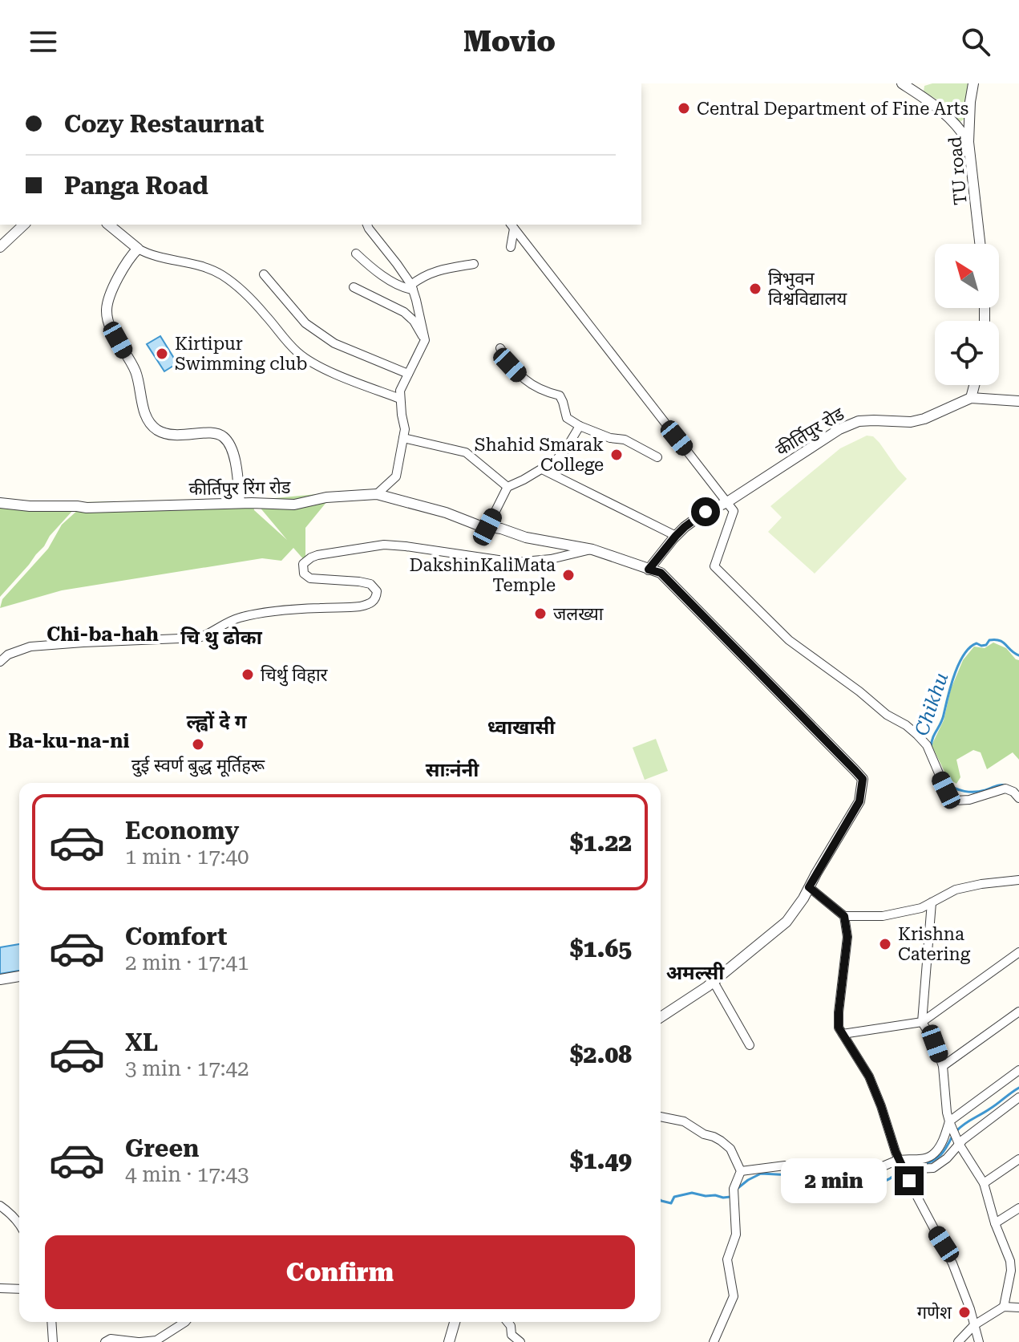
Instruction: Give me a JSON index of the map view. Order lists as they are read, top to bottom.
{
  "streets": {
    "street": ["TU road", "कीर्तिपुर रोड", "कीर्तिपुर रिंग रोड"]
  },
  "crossings": [
    ["कीर्तिपुर रोड", "कीर्तिपुर रिंग रोड"]
  ],
  "districts": [
    "Chi-ba-hah",
    "चि थु ढोका",
    "ल्ह्वों दे ग",
    "ध्वाखासी",
    "Ba-ku-na-ni",
    "साःनंनी",
    "अमल्सी"
  ],
  "water": ["Chikhu"],
  "places": [
    "Central Department of Fine Arts",
    "त्रिभुवन विश्वविद्यालय",
    "Kirtipur Swimming club",
    "Shahid Smarak College",
    "DakshinKaliMata Temple",
    "जलख्या",
    "चिर्थु विहार",
    "दुई स्वर्ण बुद्ध मूर्तिहरू",
    "Krishna Catering",
    "गणेश"
  ],
  "north": "top left",
  "page": {
    "header": "Movio",
    "banner": ["Cozy Restaurnat", "Panga Road"],
    "list": [
      {
        "name": "Economy",
        "note": "1 min · 17:40",
        "value": "$1.22"
      },
      {
        "name": "Comfort",
        "note": "2 min · 17:41",
        "value": "$1.65"
      },
      {
        "name": "XL",
        "note": "3 min · 17:42",
        "value": "$2.08"
      },
      {
        "name": "Green",
        "note": "4 min · 17:43",
        "value": "$1.49"
      }
    ],
    "bubble": "2 min",
    "buttons": "Confirm"
  }
}
